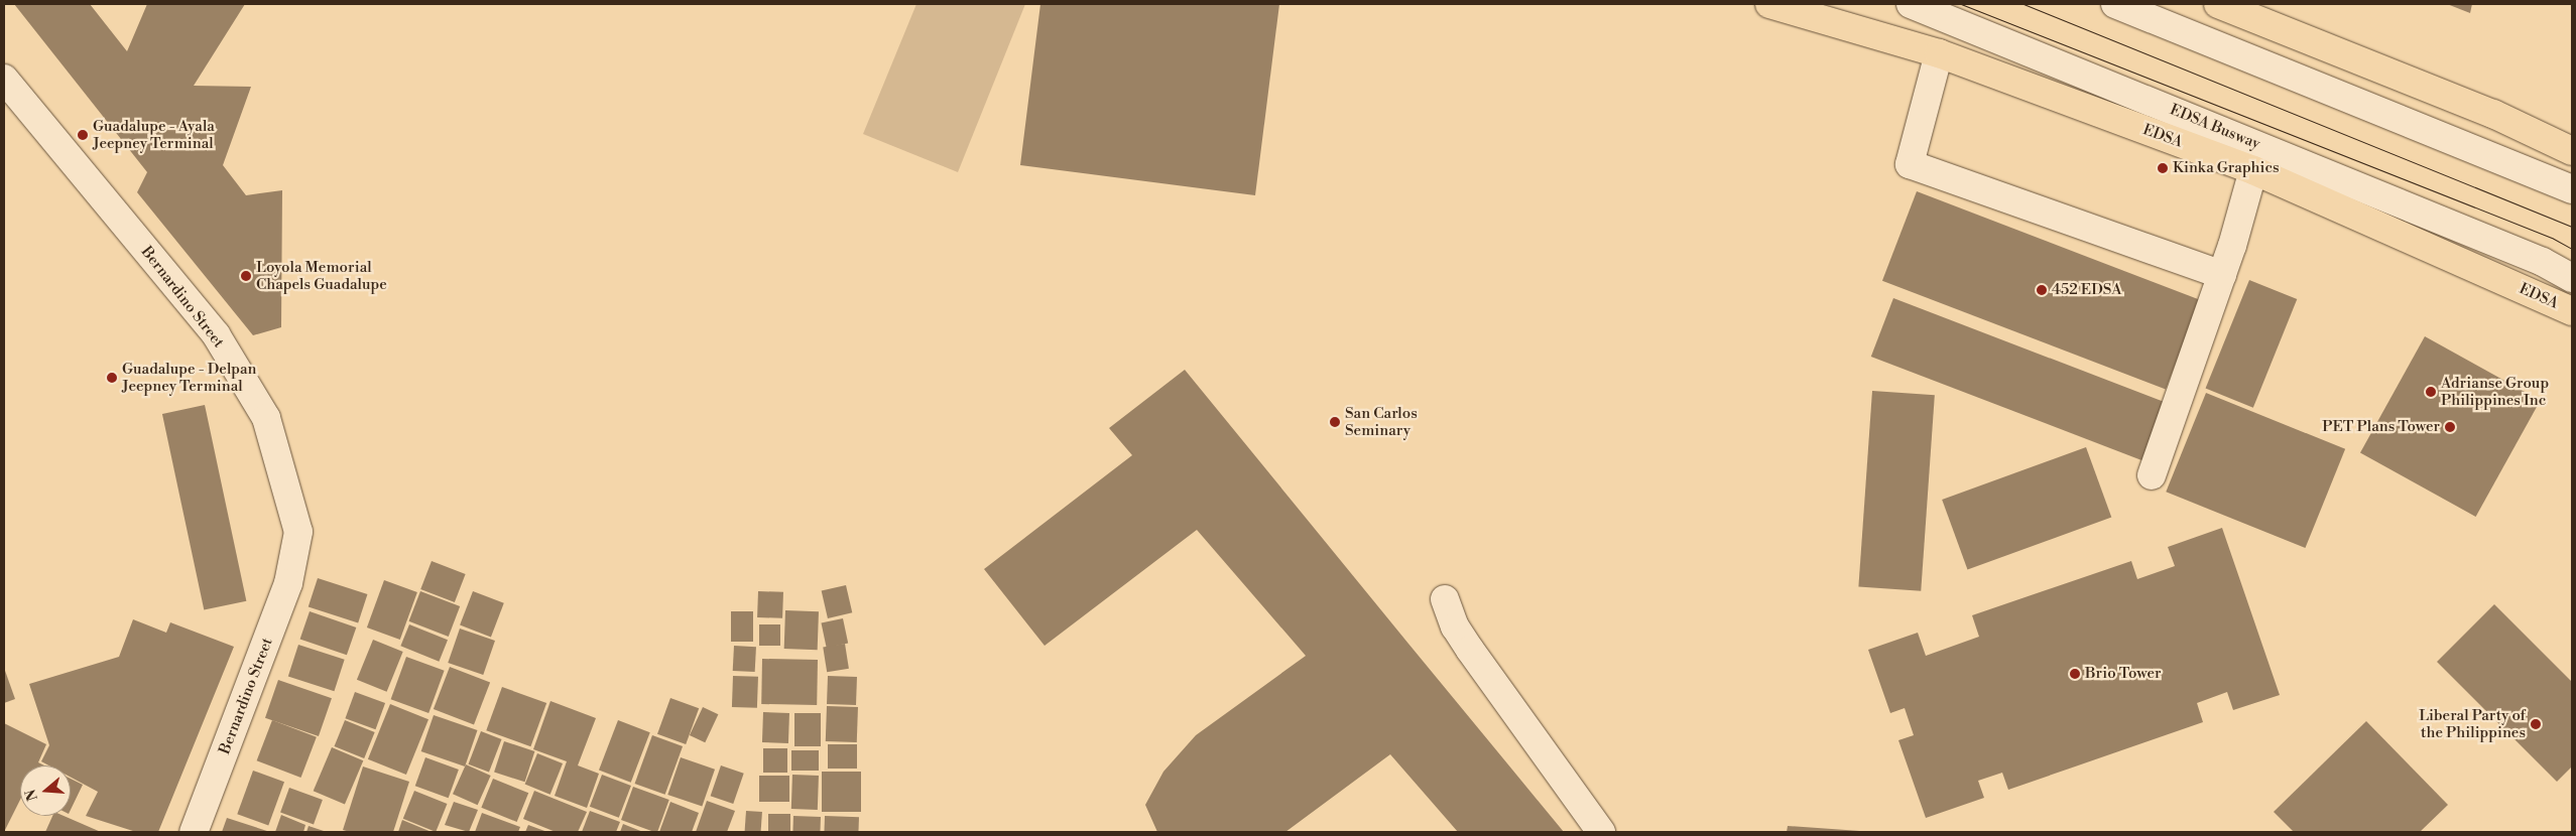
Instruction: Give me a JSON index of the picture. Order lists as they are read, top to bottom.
{
  "streets": {
    "highway": ["EDSA"],
    "street": ["EDSA Busway", "Bernardino Street"]
  },
  "places": [
    "Guadalupe - Ayala Jeepney Terminal",
    "Kinka Graphics",
    "Loyola Memorial Chapels Guadalupe",
    "452 EDSA",
    "Guadalupe - Delpan Jeepney Terminal",
    "Adrianse Group Philippines Inc",
    "San Carlos Seminary",
    "PET Plans Tower",
    "Brio Tower",
    "Liberal Party of the Philippines"
  ],
  "north": "left"
}
